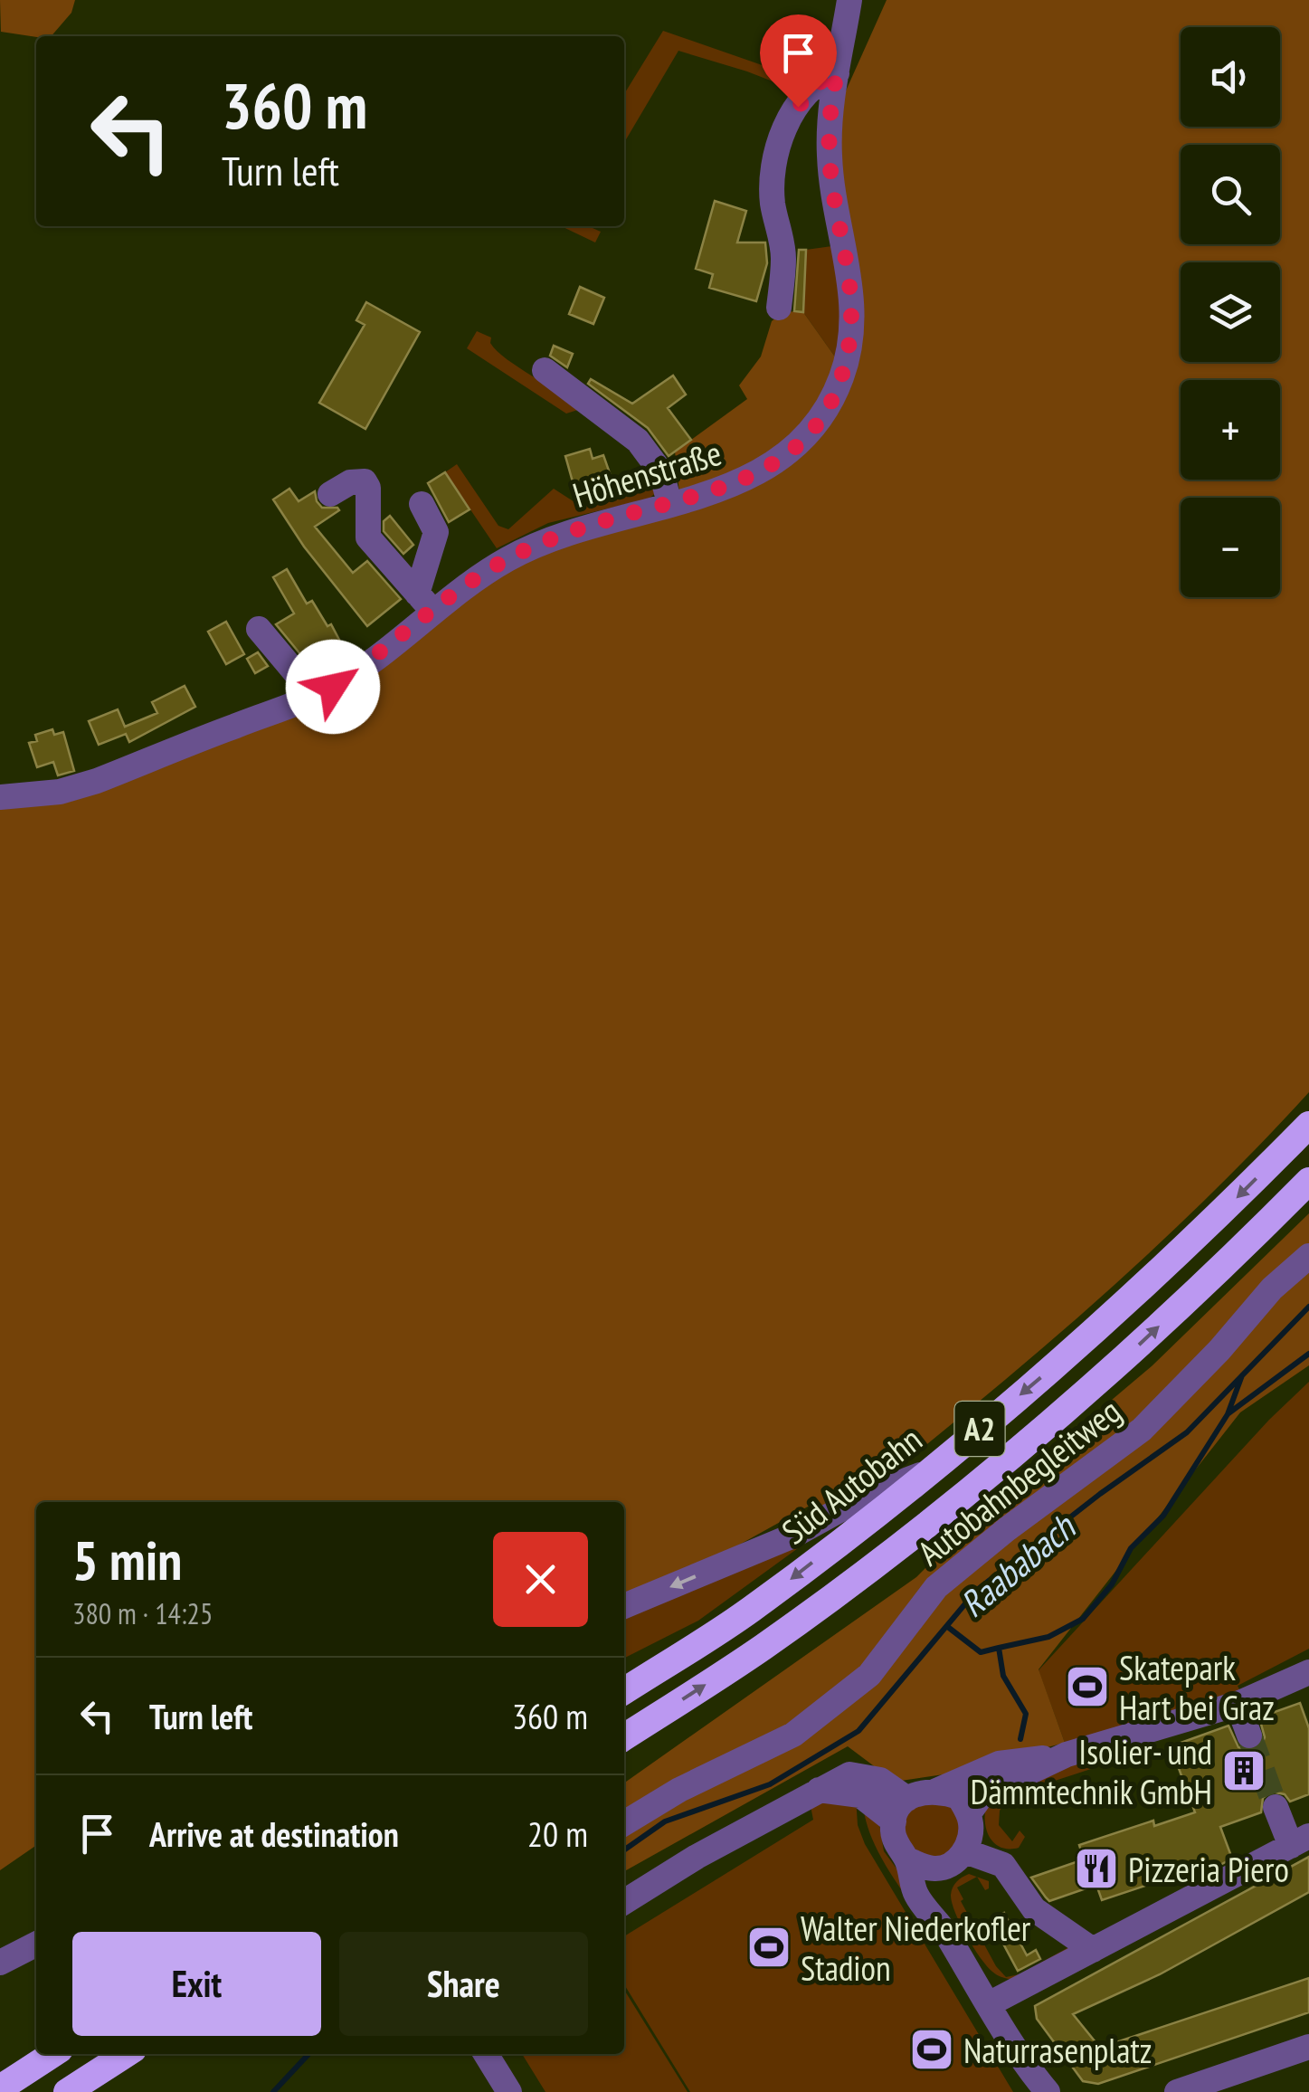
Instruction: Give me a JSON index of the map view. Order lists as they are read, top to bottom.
{
  "streets": {
    "highway": ["A2", "Süd Autobahn"],
    "street": ["Höhenstraße", "Autobahnbegleitweg"]
  },
  "water": ["Raababach"],
  "places": {
    "sports": ["Skatepark Hart bei Graz", "Walter Niederkofler Stadion", "Naturrasenplatz"],
    "building": ["Isolier- und Dämmtechnik GmbH"],
    "restaurant": ["Pizzeria Piero"]
  },
  "page": {
    "map_buttons": ["+", "−"],
    "turn": ["360 m", "Turn left"],
    "heading": ["5 min", "380 m · 14:25"],
    "list": [
      {
        "name": "Turn left",
        "value": "360 m"
      },
      {
        "name": "Arrive at destination",
        "value": "20 m"
      }
    ],
    "buttons": ["Exit", "Share"]
  }
}
